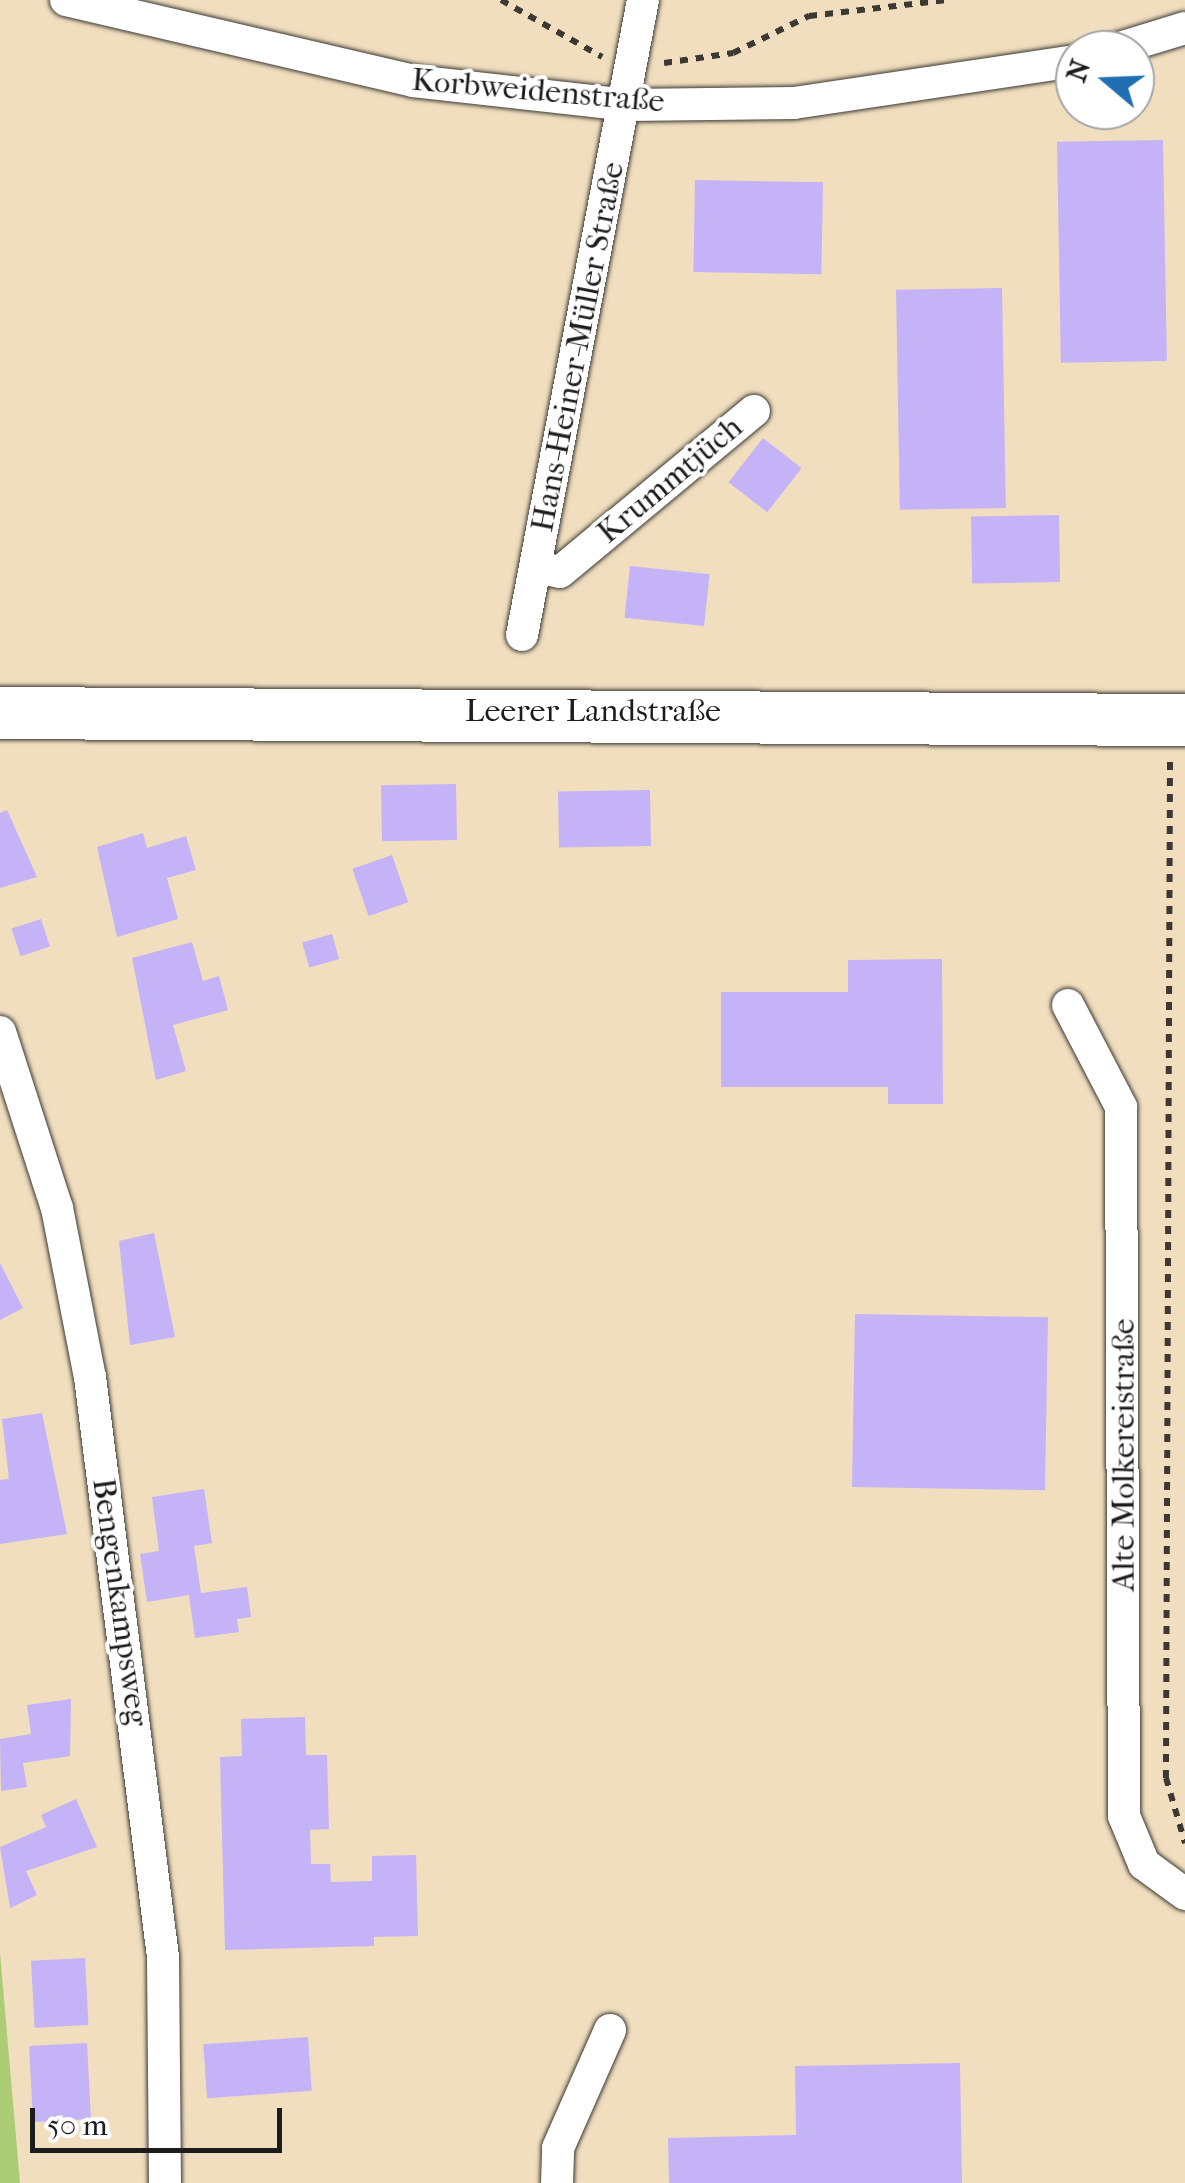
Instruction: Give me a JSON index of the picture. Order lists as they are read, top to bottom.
{
  "streets": {
    "main road": ["Leerer Landstraße"],
    "street": [
      "Korbweidenstraße",
      "Hans-Heiner-Müller Straße",
      "Krummtjüch",
      "Alte Molkereistraße",
      "Bengenkampsweg"
    ]
  },
  "crossings": [
    ["Korbweidenstraße", "Hans-Heiner-Müller Straße"],
    ["Hans-Heiner-Müller Straße", "Krummtjüch"]
  ],
  "scale_bar": "50 m",
  "north": "left"
}
